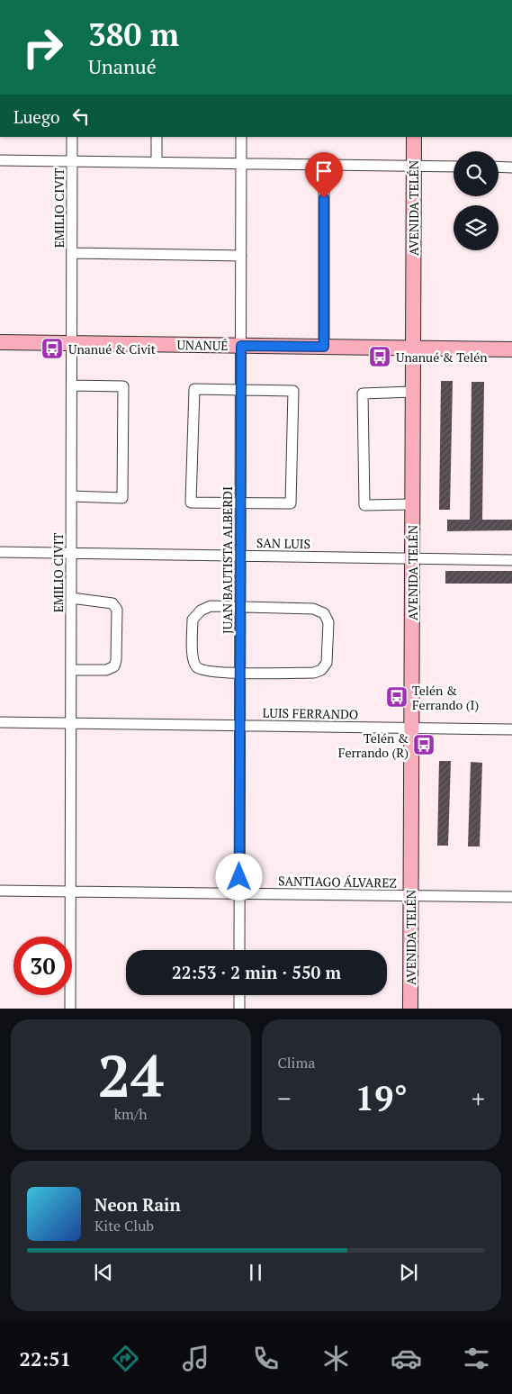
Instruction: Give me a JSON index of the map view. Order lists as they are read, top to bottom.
{
  "streets": {
    "main road": ["AVENIDA TELÉN", "UNANUÉ"],
    "street": [
      "EMILIO CIVIT",
      "SAN LUIS",
      "JUAN BAUTISTA ALBERDI",
      "LUIS FERRANDO",
      "SANTIAGO ÁLVAREZ"
    ]
  },
  "crossings": [
    ["EMILIO CIVIT", "UNANUÉ"],
    ["EMILIO CIVIT", "SAN LUIS"],
    ["EMILIO CIVIT", "LUIS FERRANDO"],
    ["EMILIO CIVIT", "SANTIAGO ÁLVAREZ"],
    ["AVENIDA TELÉN", "UNANUÉ"],
    ["AVENIDA TELÉN", "SAN LUIS"],
    ["AVENIDA TELÉN", "LUIS FERRANDO"],
    ["AVENIDA TELÉN", "SANTIAGO ÁLVAREZ"],
    ["UNANUÉ", "JUAN BAUTISTA ALBERDI"],
    ["SAN LUIS", "JUAN BAUTISTA ALBERDI"],
    ["JUAN BAUTISTA ALBERDI", "LUIS FERRANDO"],
    ["JUAN BAUTISTA ALBERDI", "SANTIAGO ÁLVAREZ"]
  ],
  "places": {
    "bus stop": [
      "Unanué & Civit",
      "Unanué & Telén",
      "Telén & Ferrando (I)",
      "Telén & Ferrando (R)"
    ]
  },
  "page": {
    "turn": ["380 m", "Unanué"],
    "then": "Luego",
    "limit": "30",
    "trip": "22:53 · 2 min · 550 m",
    "tile": [
      ["24", "km/h"],
      "Clima"
    ],
    "heat": ["−", "19°", "+"],
    "song": ["Neon Rain", "Kite Club"],
    "tabs": "22:51"
  }
}
